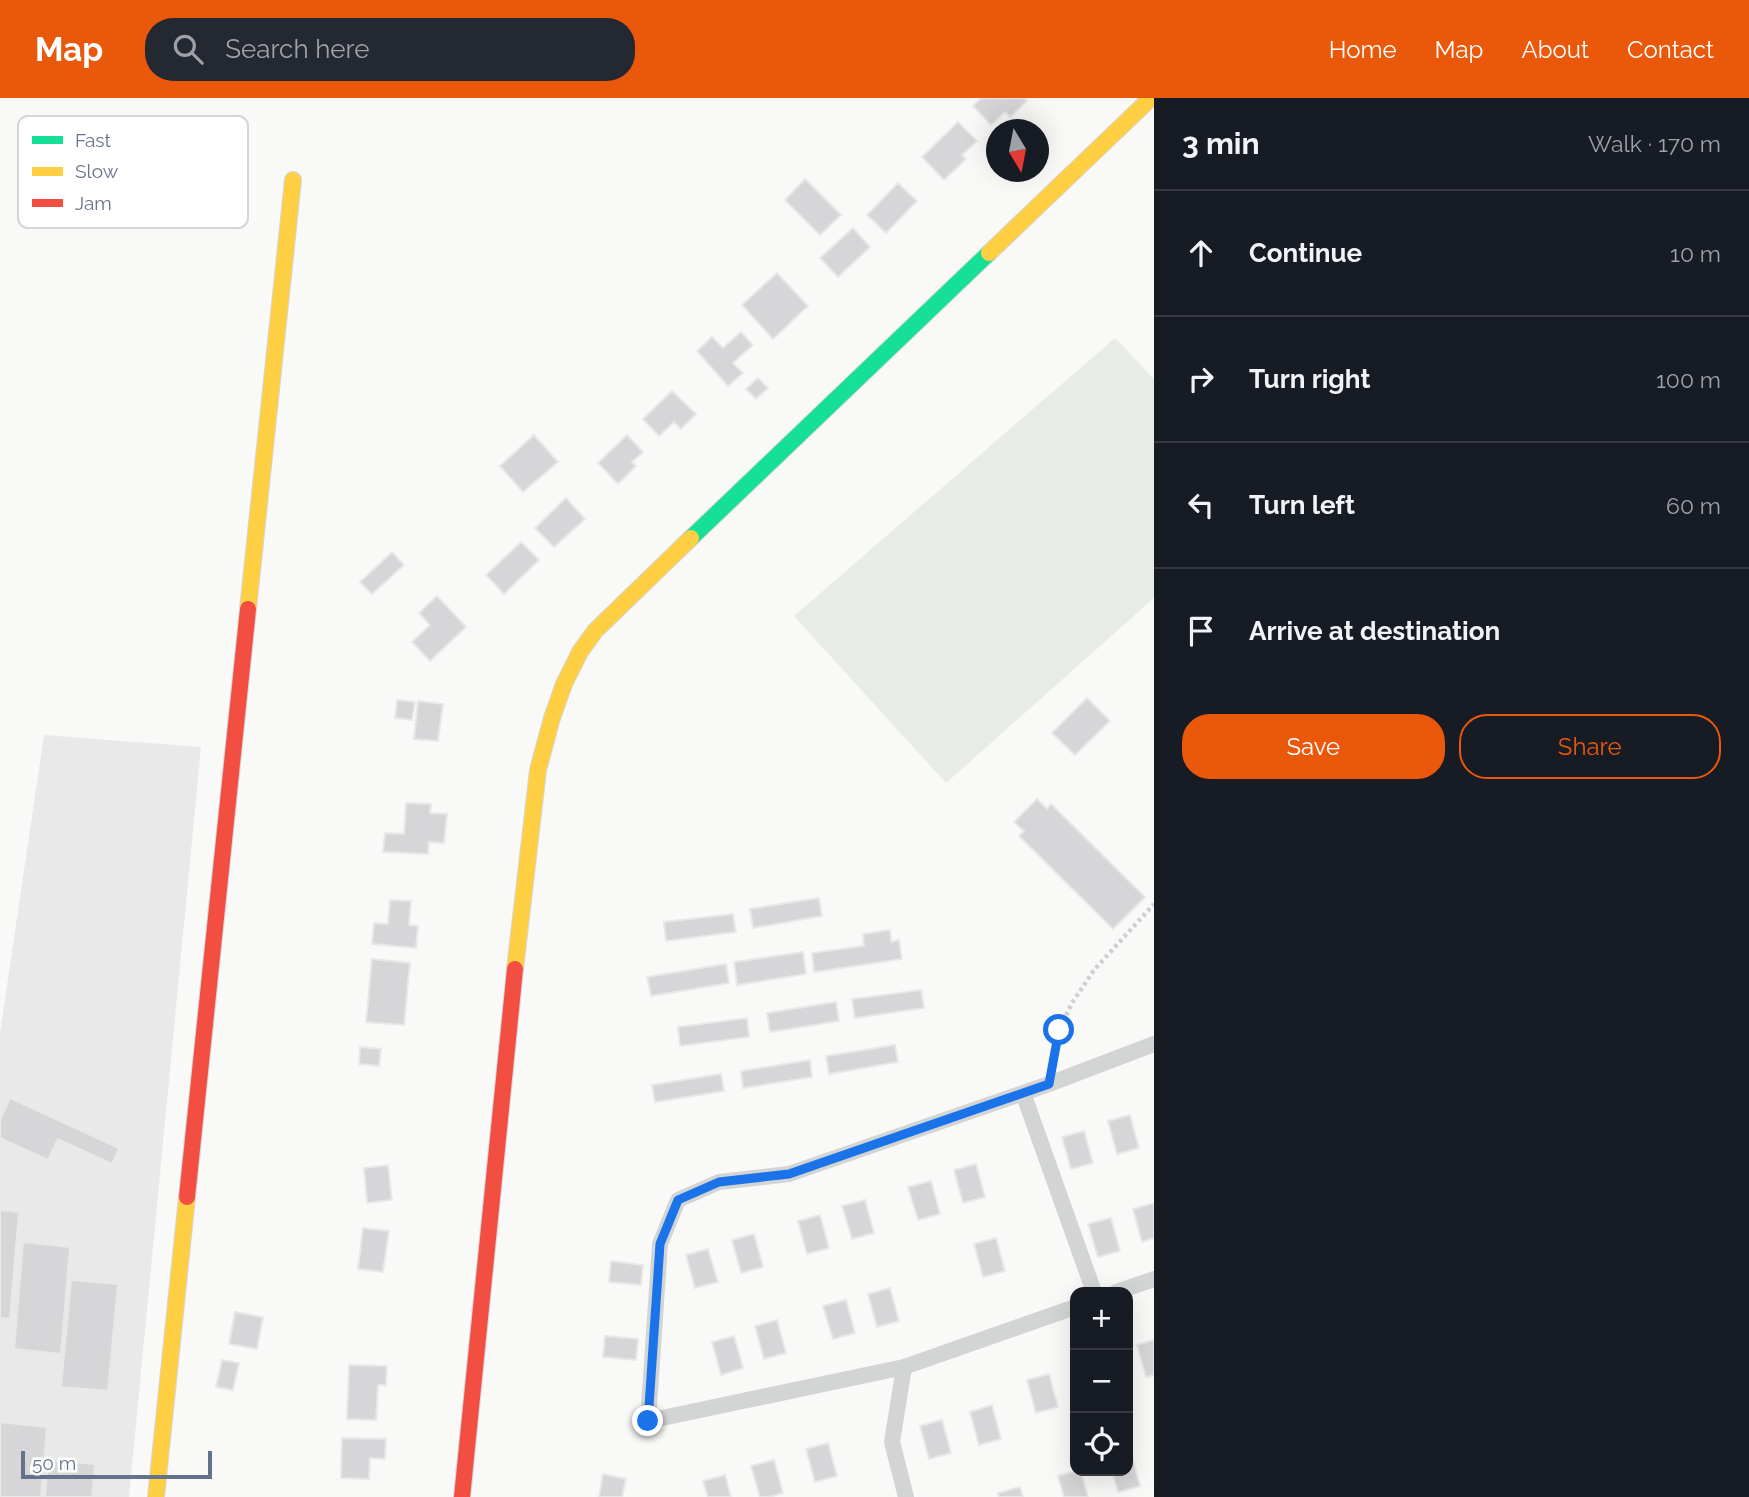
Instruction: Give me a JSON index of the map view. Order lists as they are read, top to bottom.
{
  "legend": ["Fast", "Slow", "Jam"],
  "scale_bar": "50 m",
  "north": "bottom",
  "page": {
    "header": "Map",
    "search": "Search here",
    "nav": [
      "Home",
      "Map",
      "About",
      "Contact"
    ],
    "heading": ["3 min", "Walk · 170 m"],
    "list": [
      ["Continue", "10 m"],
      ["Turn right", "100 m"],
      ["Turn left", "60 m"],
      "Arrive at destination"
    ],
    "buttons": ["Save", "Share"],
    "map_buttons": ["+", "−"],
    "scale": "50 m"
  }
}
